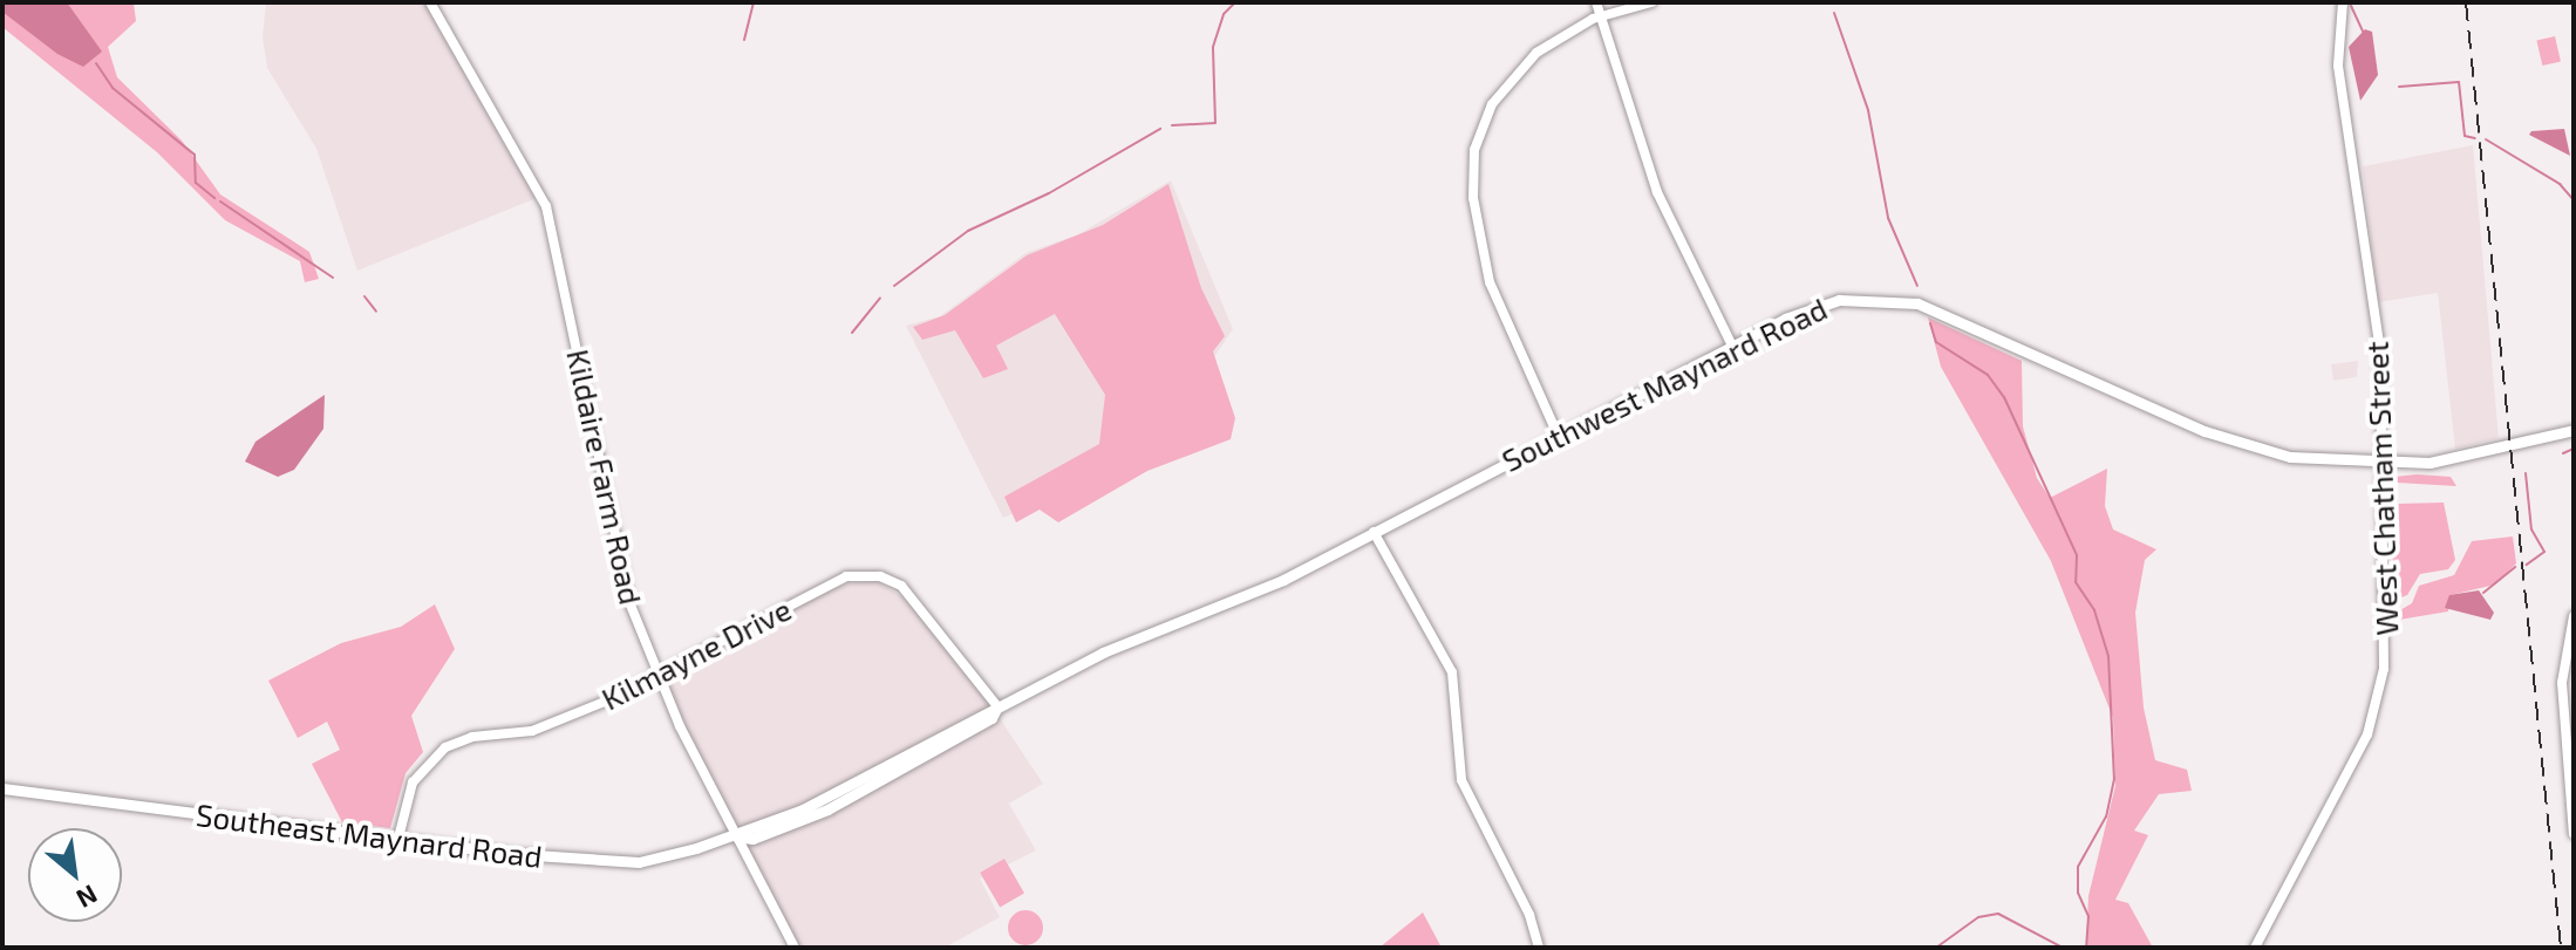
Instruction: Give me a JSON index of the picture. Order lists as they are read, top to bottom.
{
  "streets": {
    "main road": ["Southwest Maynard Road", "Southeast Maynard Road"],
    "street": ["Kildaire Farm Road", "West Chatham Street", "Kilmayne Drive"]
  },
  "crossings": [
    ["Southwest Maynard Road", "Kildaire Farm Road"],
    ["Southwest Maynard Road", "West Chatham Street"],
    ["Southwest Maynard Road", "Kilmayne Drive"],
    ["Southwest Maynard Road", "Southeast Maynard Road"],
    ["Kildaire Farm Road", "Kilmayne Drive"],
    ["Kildaire Farm Road", "Southeast Maynard Road"],
    ["Kilmayne Drive", "Southeast Maynard Road"]
  ],
  "north": "bottom right"
}
